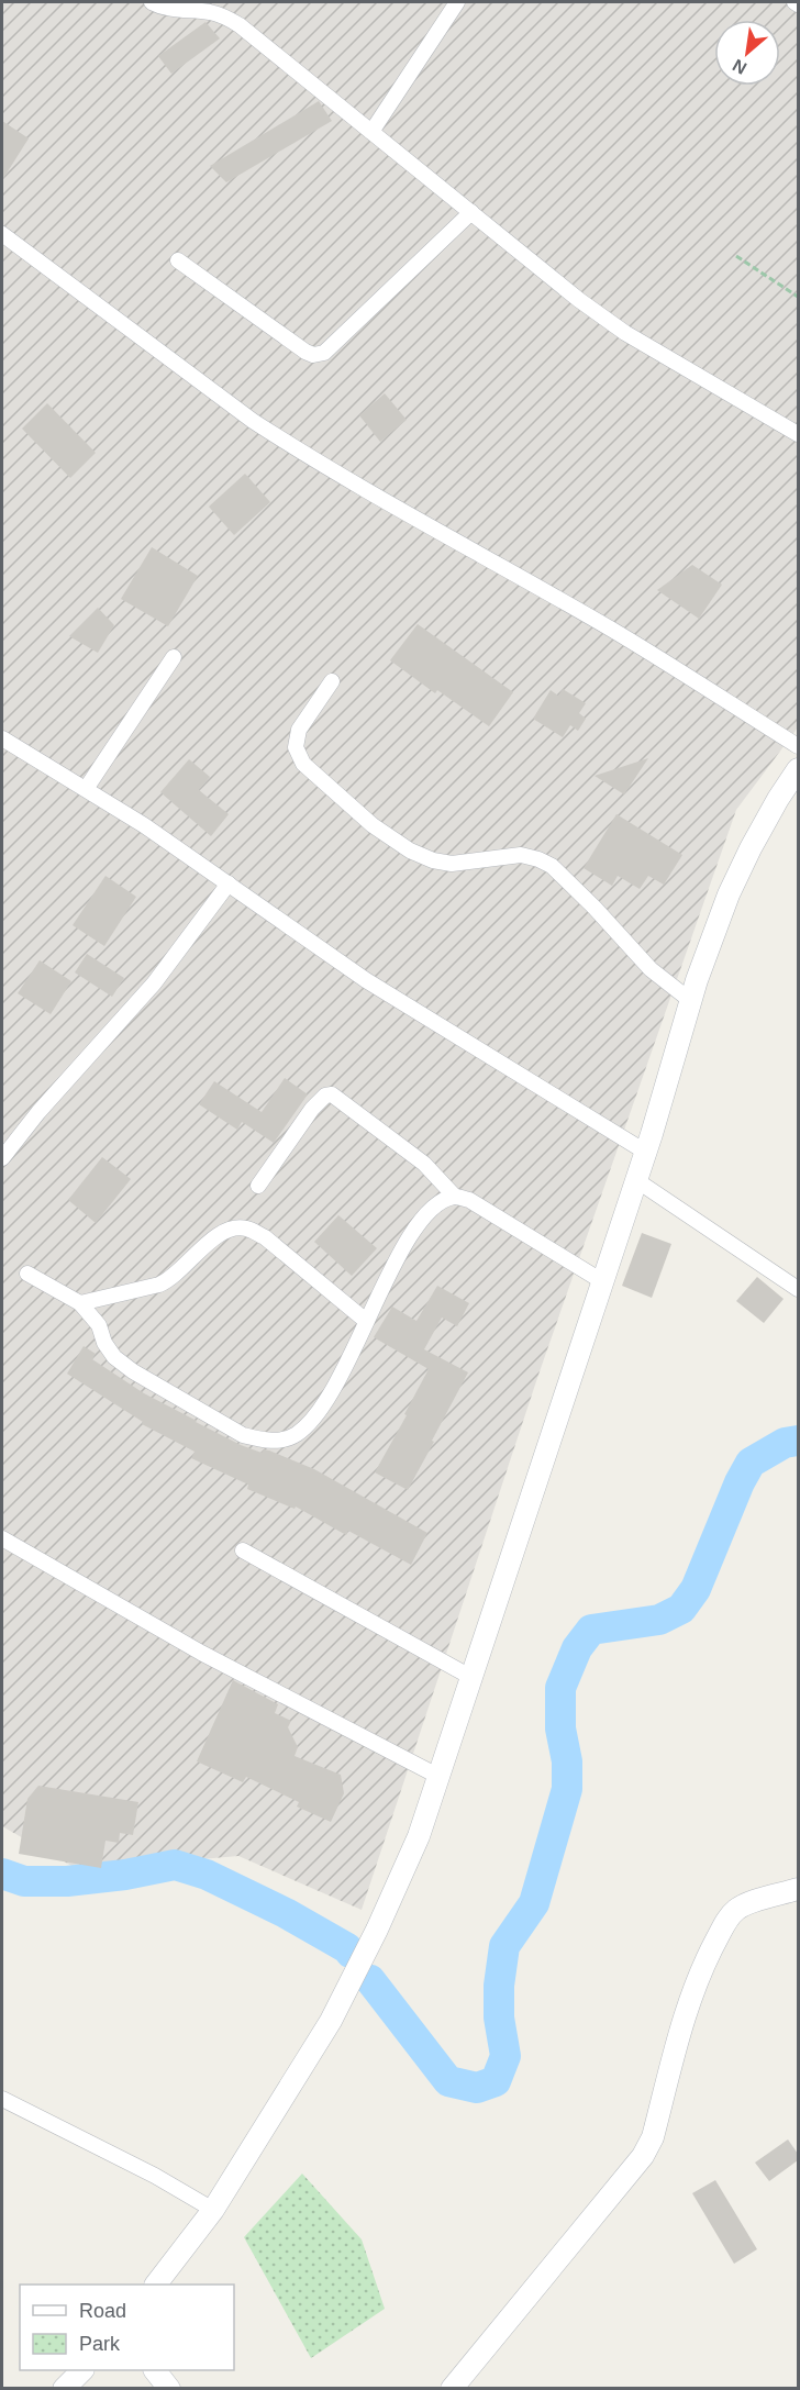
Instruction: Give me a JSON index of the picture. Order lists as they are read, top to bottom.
{
  "legend": ["Road", "Park"],
  "north": "bottom left"
}
